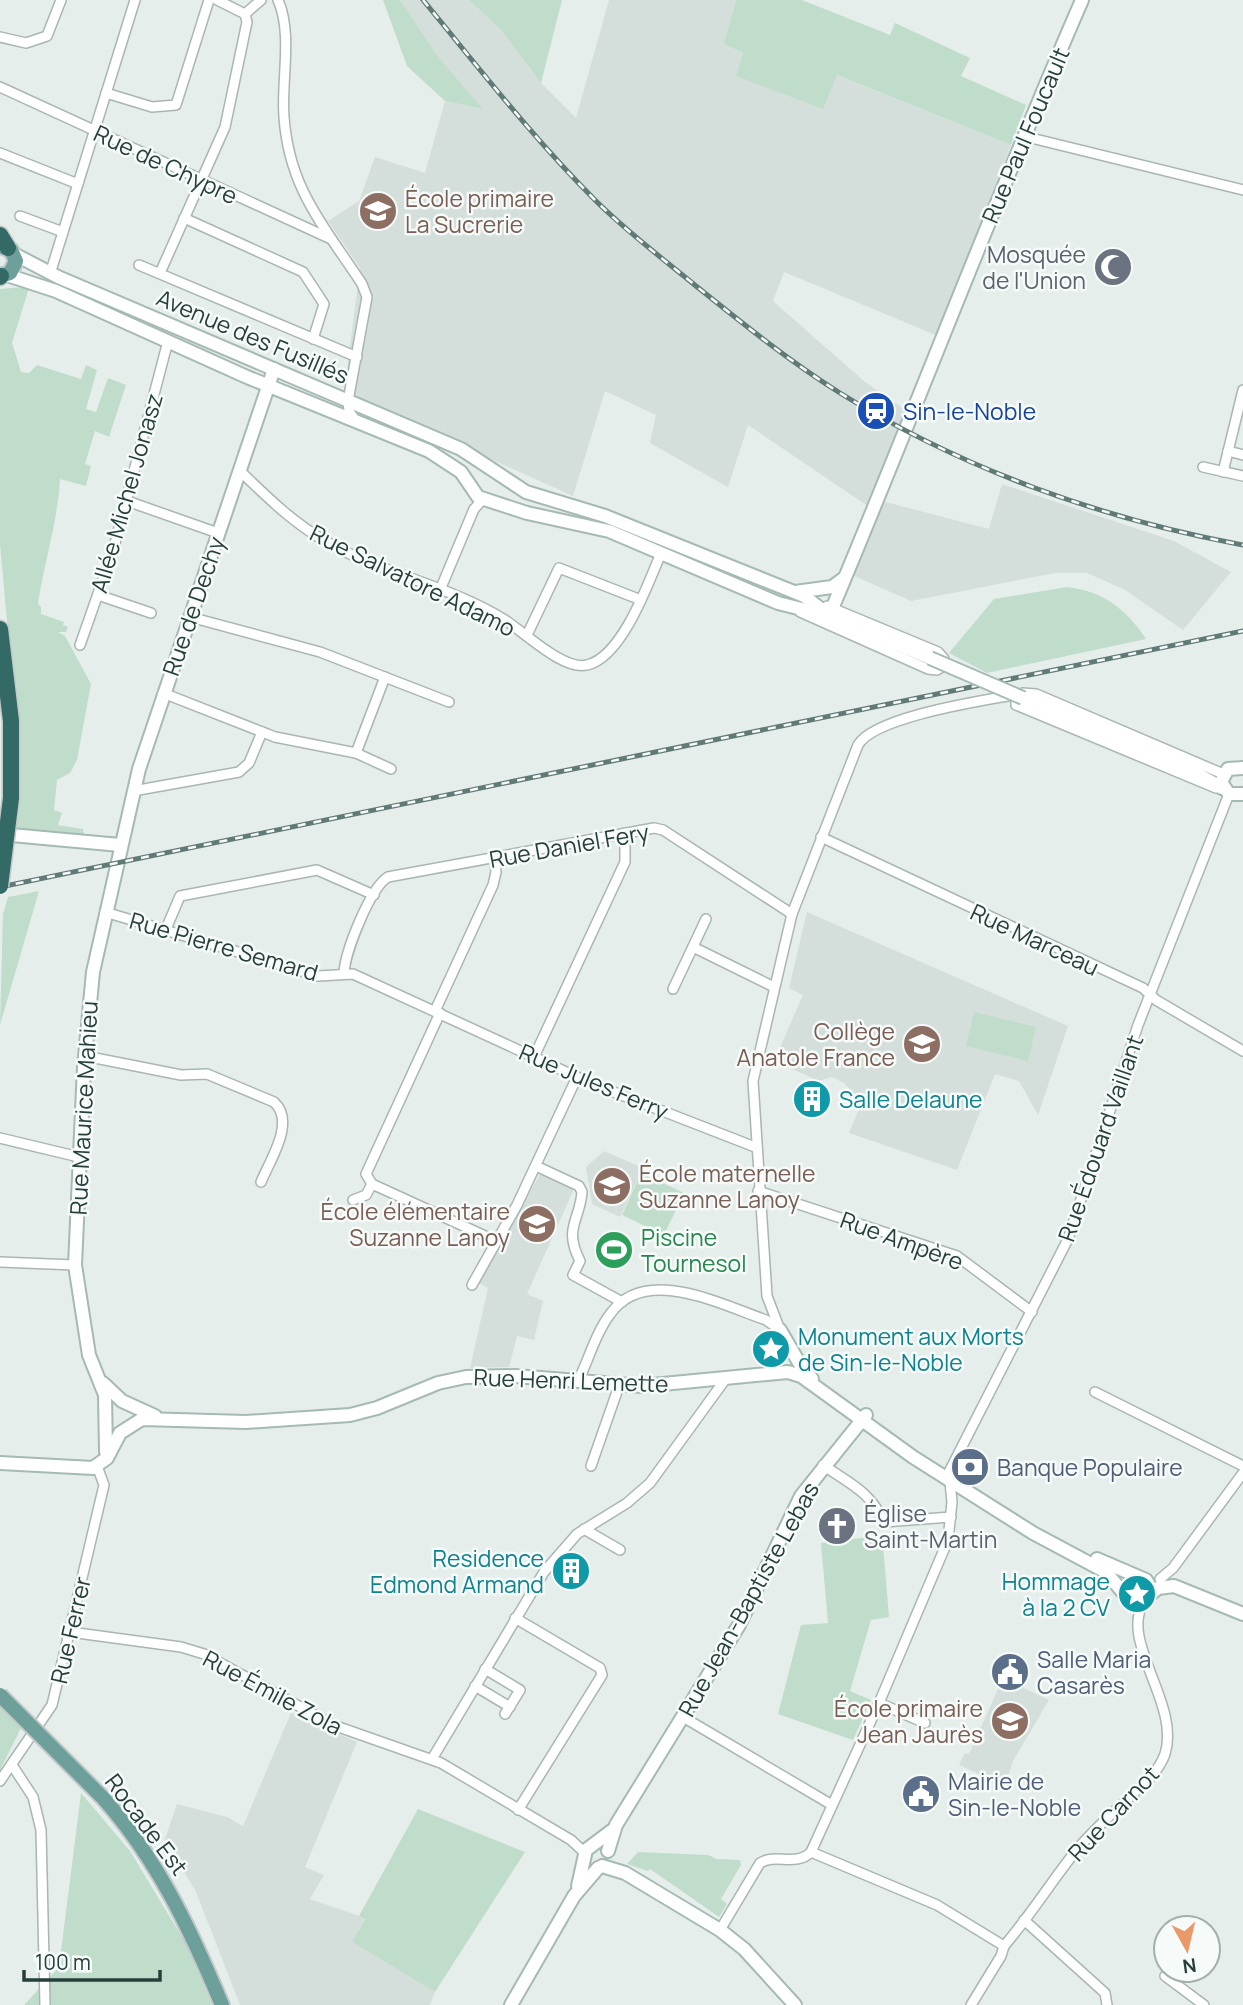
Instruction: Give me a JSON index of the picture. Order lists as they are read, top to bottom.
{
  "streets": {
    "main road": ["Rocade Est"],
    "street": [
      "Rue Paul Foucault",
      "Rue de Chypre",
      "Avenue des Fusillés",
      "Allée Michel Jonasz",
      "Rue Salvatore Adamo",
      "Rue de Dechy",
      "Rue Daniel Fery",
      "Rue Marceau",
      "Rue Pierre Semard",
      "Rue Jules Ferry",
      "Rue Maurice Mahieu",
      "Rue Édouard Vaillant",
      "Rue Ampère",
      "Rue Henri Lemette",
      "Rue Jean-Baptiste Lebas",
      "Rue Ferrer",
      "Rue Émile Zola",
      "Rue Carnot"
    ]
  },
  "crossings": [
    ["Rue Paul Foucault", "Avenue des Fusillés"],
    ["Avenue des Fusillés", "Allée Michel Jonasz"],
    ["Avenue des Fusillés", "Rue Salvatore Adamo"],
    ["Avenue des Fusillés", "Rue de Dechy"],
    ["Rue Salvatore Adamo", "Rue de Dechy"],
    ["Rue de Dechy", "Rue Maurice Mahieu"],
    ["Rue Marceau", "Rue Édouard Vaillant"],
    ["Rue Pierre Semard", "Rue Jules Ferry"],
    ["Rue Pierre Semard", "Rue Maurice Mahieu"],
    ["Rue Maurice Mahieu", "Rue Henri Lemette"],
    ["Rue Maurice Mahieu", "Rue Ferrer"],
    ["Rue Édouard Vaillant", "Rue Ampère"],
    ["Rue Jean-Baptiste Lebas", "Rue Émile Zola"],
    ["Rue Ferrer", "Rue Émile Zola"]
  ],
  "places": {
    "school or university": [
      "École primaire La Sucrerie",
      "Collège Anatole France",
      "École maternelle Suzanne Lanoy",
      "École élémentaire Suzanne Lanoy",
      "École primaire Jean Jaurès"
    ],
    "mosque": ["Mosquée de l'Union"],
    "station": ["Sin-le-Noble"],
    "building": ["Salle Delaune", "Residence Edmond Armand"],
    "sports": ["Piscine Tournesol"],
    "place": ["Monument aux Morts de Sin-le-Noble", "Hommage à la 2 CV"],
    "bank": ["Banque Populaire"],
    "church": ["Église Saint-Martin"],
    "public building": ["Salle Maria Casarès", "Mairie de Sin-le-Noble"]
  },
  "scale_bar": "100 m",
  "north": "bottom"
}
